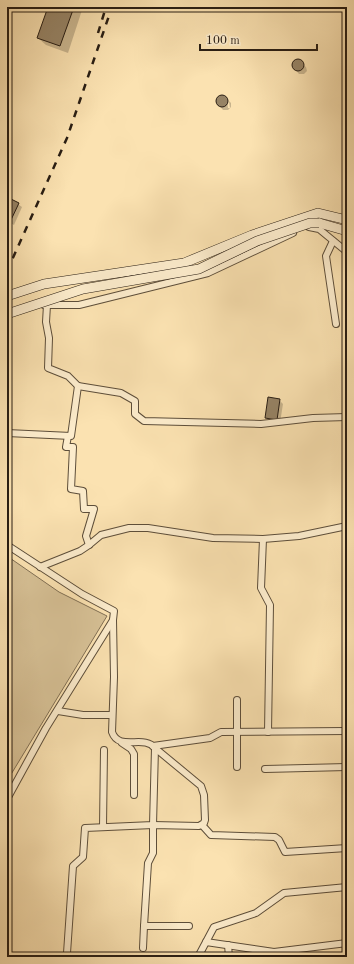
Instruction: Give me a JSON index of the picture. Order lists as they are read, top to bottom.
{
  "scale_bar": "100 m"
}
